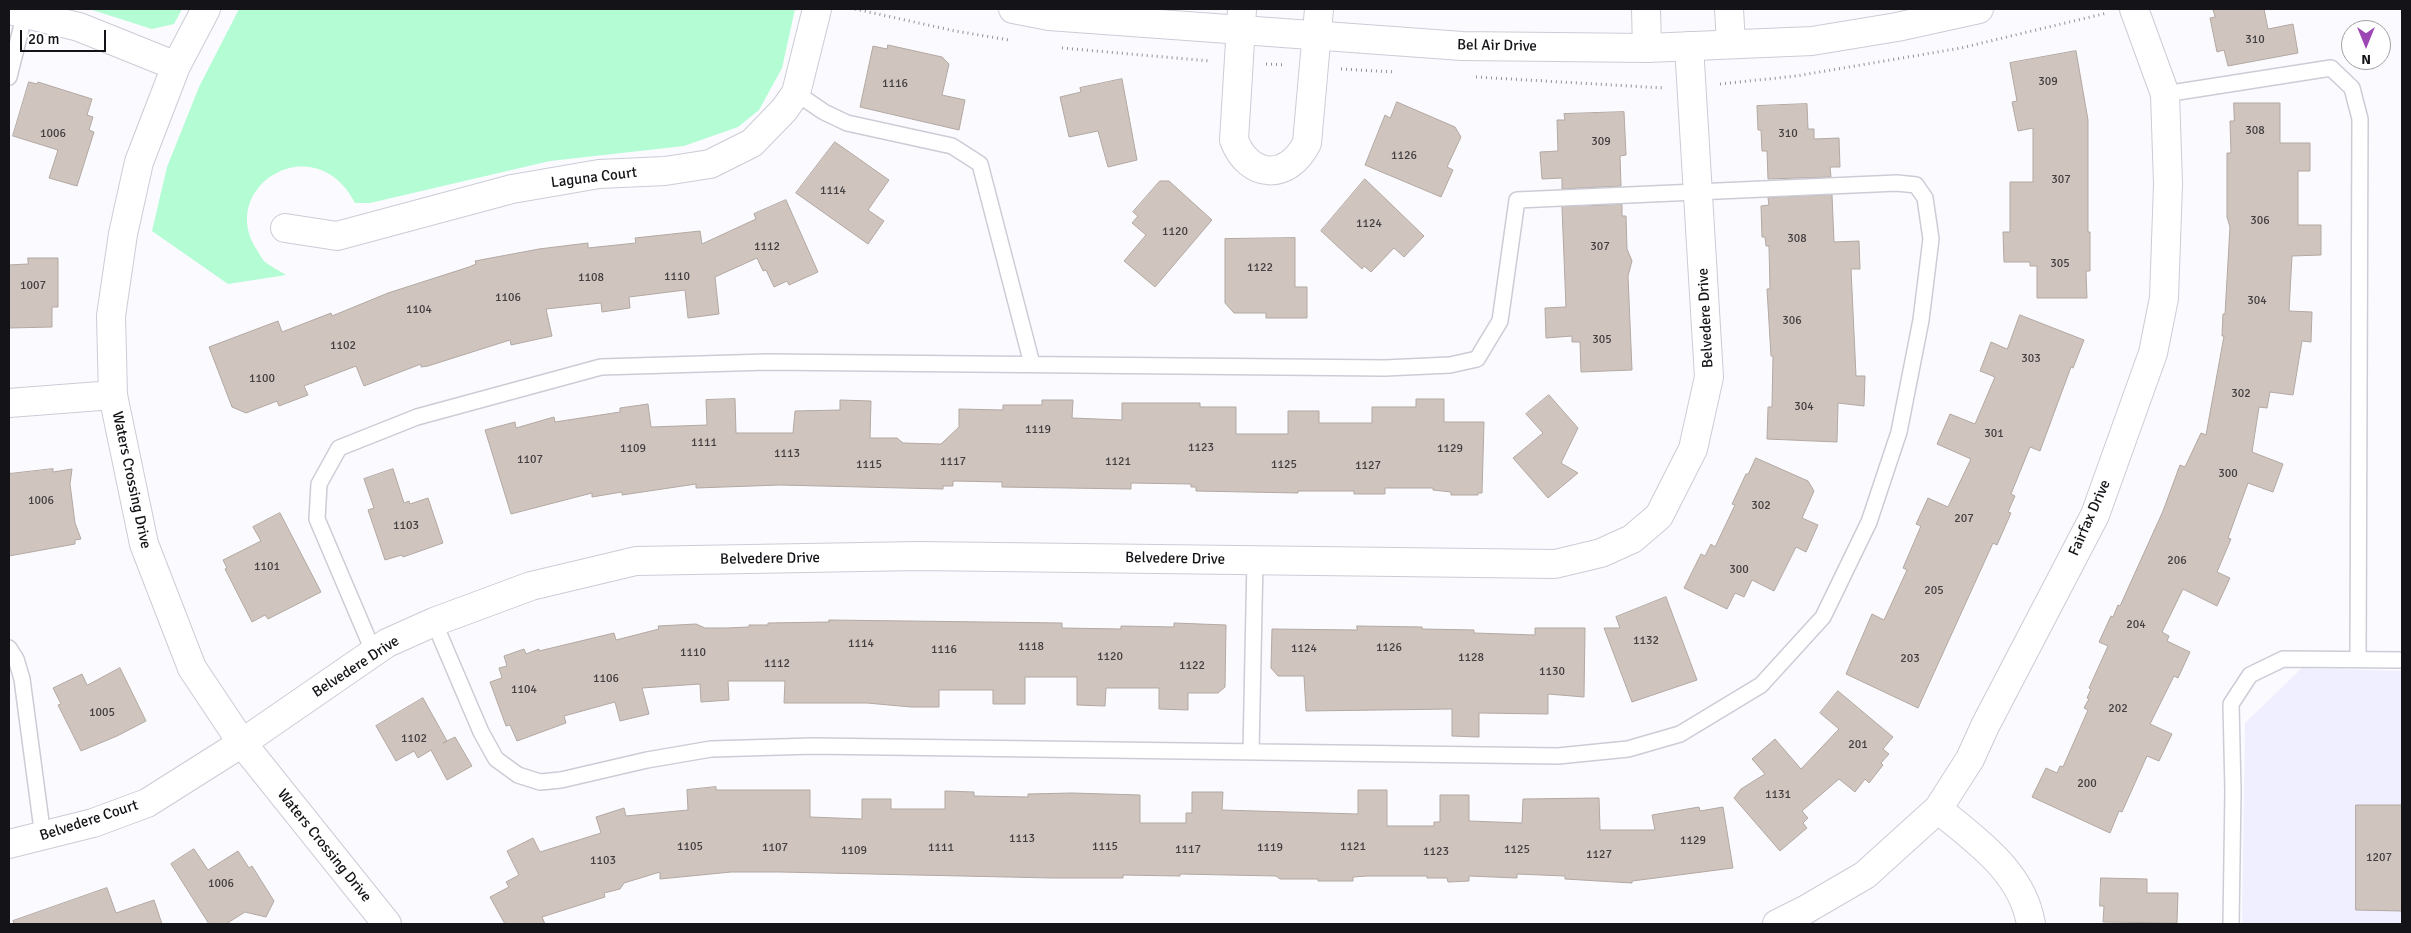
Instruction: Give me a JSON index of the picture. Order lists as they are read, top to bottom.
{
  "streets": {
    "street": [
      "Bel Air Drive",
      "Laguna Court",
      "Belvedere Drive",
      "Waters Crossing Drive",
      "Fairfax Drive",
      "Belvedere Court"
    ]
  },
  "crossings": [
    ["Bel Air Drive", "Belvedere Drive"],
    ["Belvedere Drive", "Waters Crossing Drive"],
    ["Belvedere Drive", "Belvedere Court"],
    ["Waters Crossing Drive", "Belvedere Court"]
  ],
  "house_numbers": [
    "310",
    "309",
    "1116",
    "308",
    "1006",
    "310",
    "309",
    "1126",
    "307",
    "1114",
    "306",
    "1124",
    "1120",
    "308",
    "1112",
    "307",
    "305",
    "1122",
    "1110",
    "1108",
    "1007",
    "1106",
    "304",
    "1104",
    "306",
    "305",
    "1102",
    "303",
    "1100",
    "302",
    "304",
    "1119",
    "301",
    "1111",
    "1123",
    "1109",
    "1129",
    "1113",
    "1107",
    "1117",
    "1121",
    "1115",
    "1125",
    "1127",
    "300",
    "1006",
    "302",
    "207",
    "1103",
    "206",
    "1101",
    "300",
    "205",
    "204",
    "1132",
    "1114",
    "1118",
    "1126",
    "1124",
    "1116",
    "1110",
    "1120",
    "1128",
    "203",
    "1112",
    "1122",
    "1130",
    "1106",
    "1104",
    "202",
    "1005",
    "1102",
    "201",
    "200",
    "1131",
    "1113",
    "1129",
    "1105",
    "1115",
    "1121",
    "1107",
    "1111",
    "1119",
    "1117",
    "1125",
    "1109",
    "1123",
    "1127",
    "1207",
    "1103",
    "1006"
  ],
  "scale_bar": "20 m",
  "north": "bottom"
}
